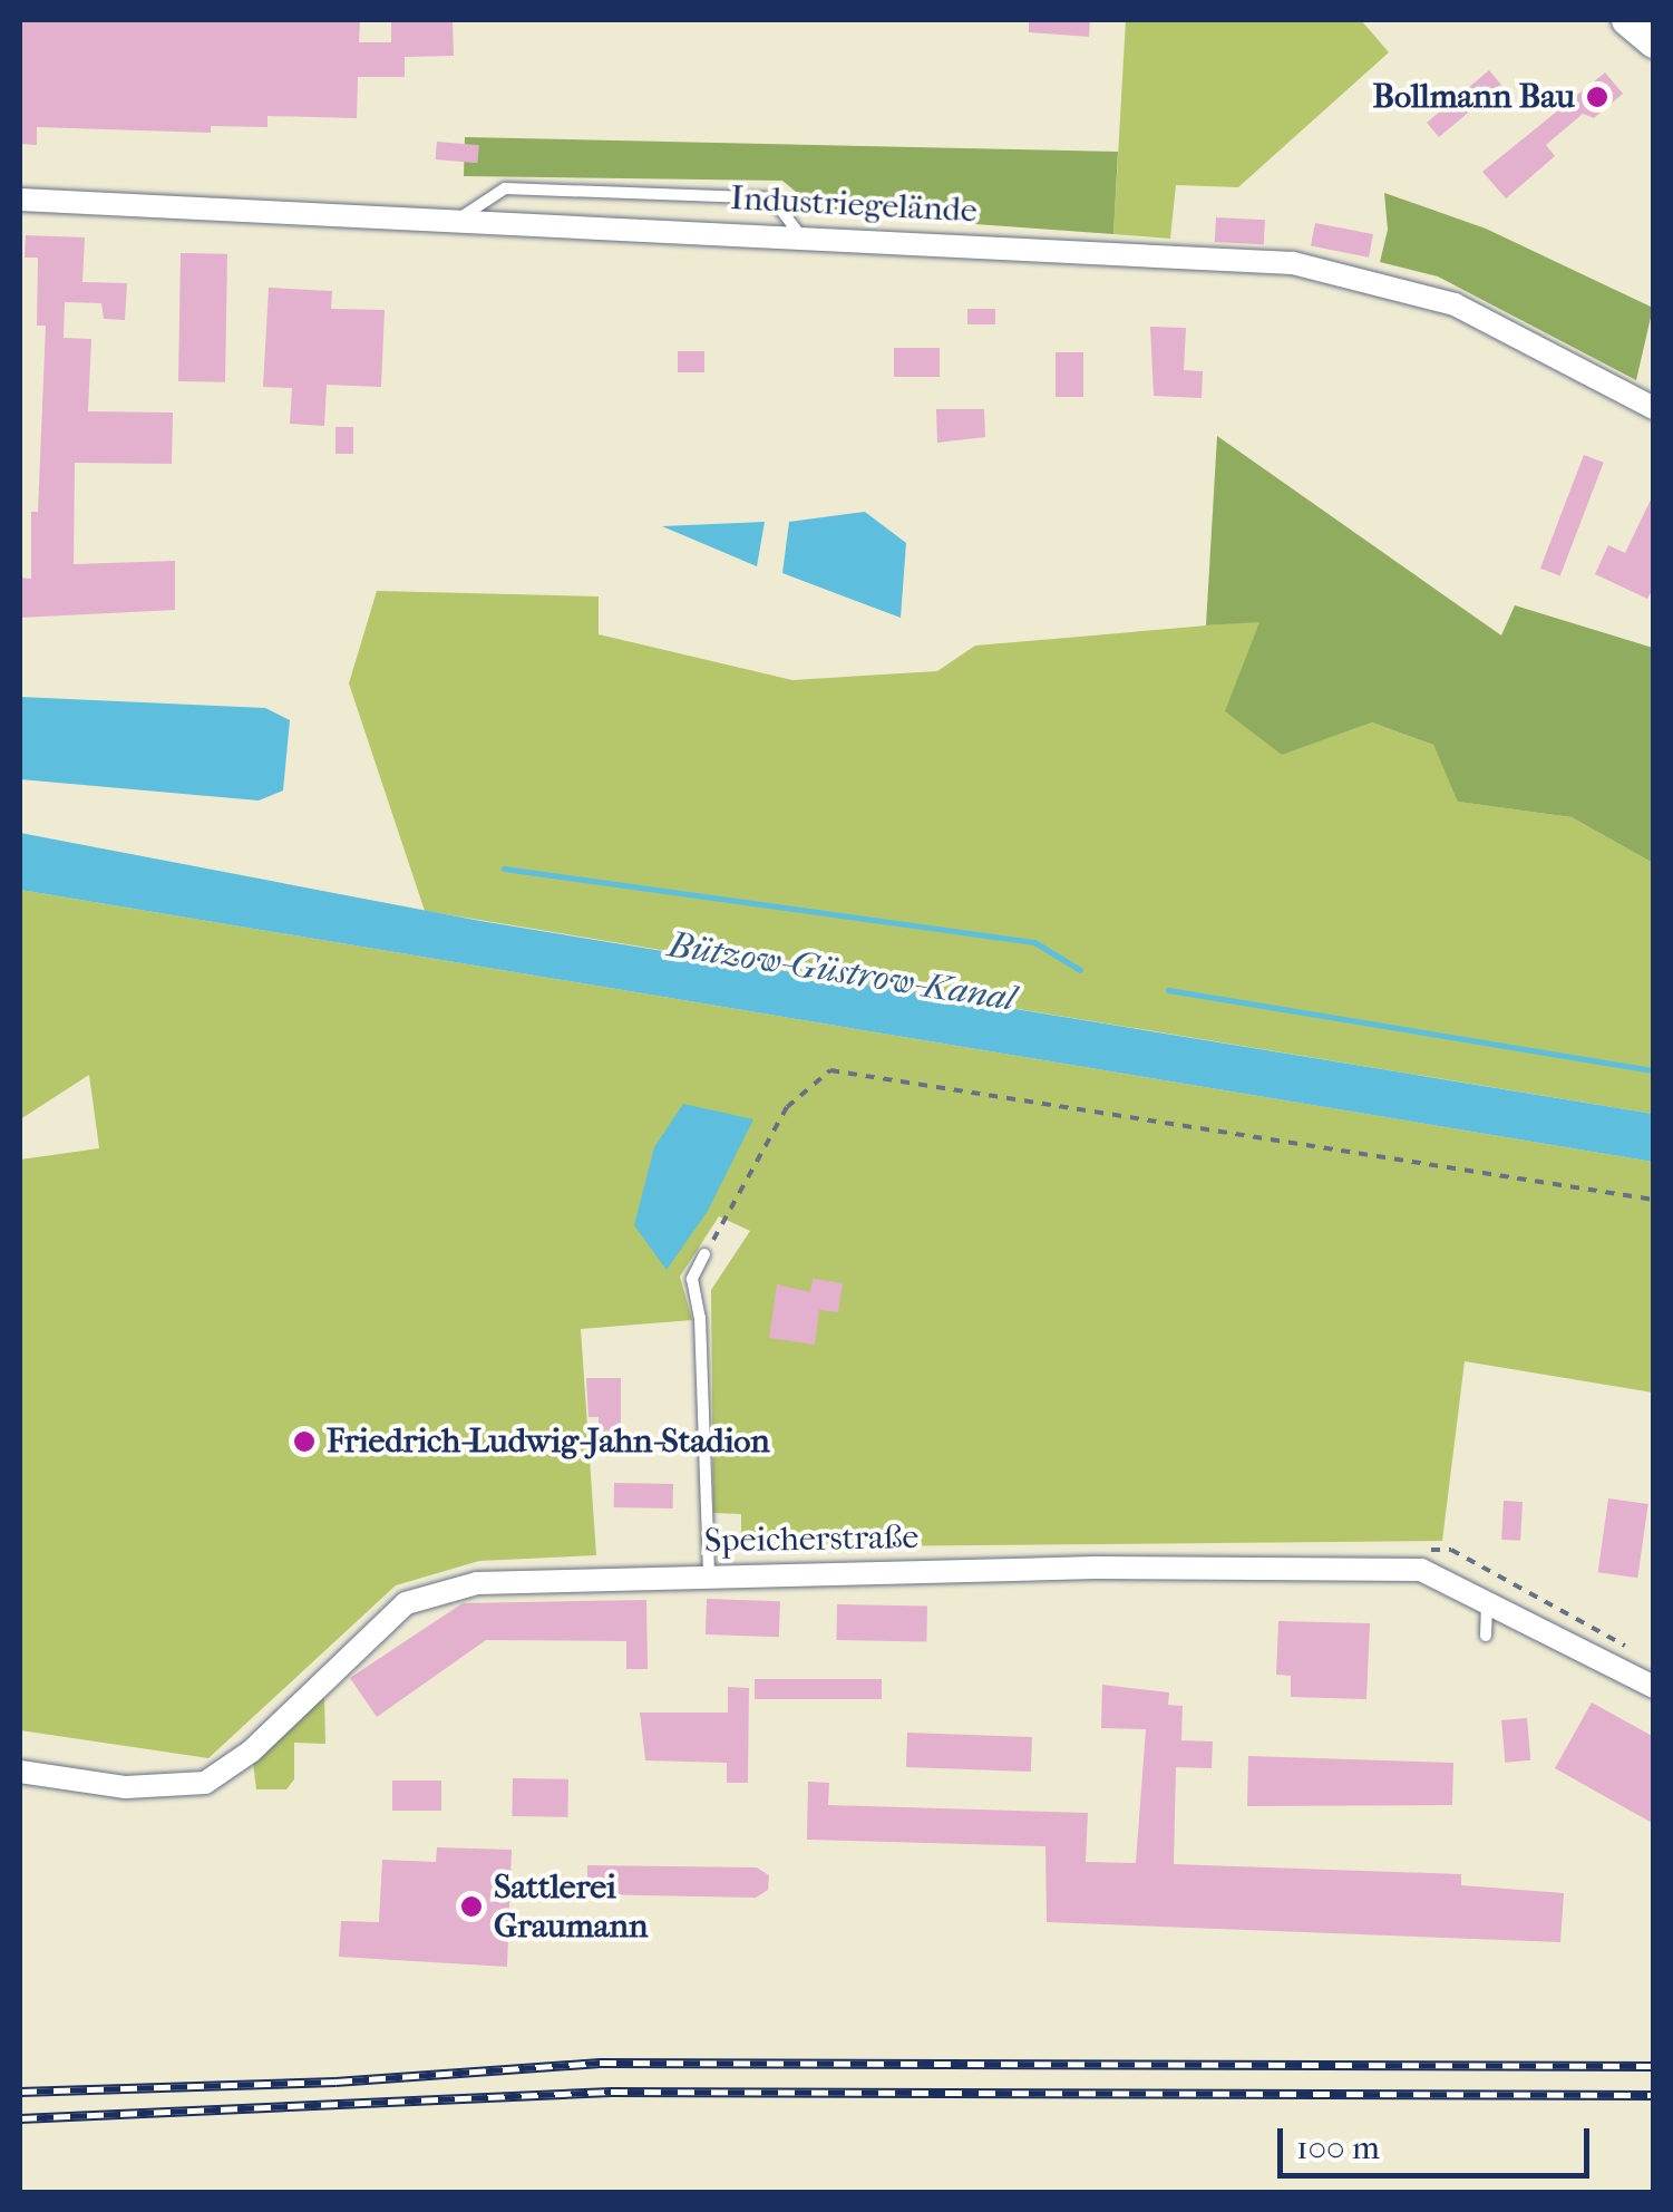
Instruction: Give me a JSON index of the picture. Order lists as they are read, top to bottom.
{
  "streets": {
    "street": ["Industriegelände", "Speicherstraße"]
  },
  "water": ["Bützow-Güstrow-Kanal"],
  "places": ["Bollmann Bau", "Friedrich-Ludwig-Jahn-Stadion", "Sattlerei Graumann"],
  "scale_bar": "100 m"
}
